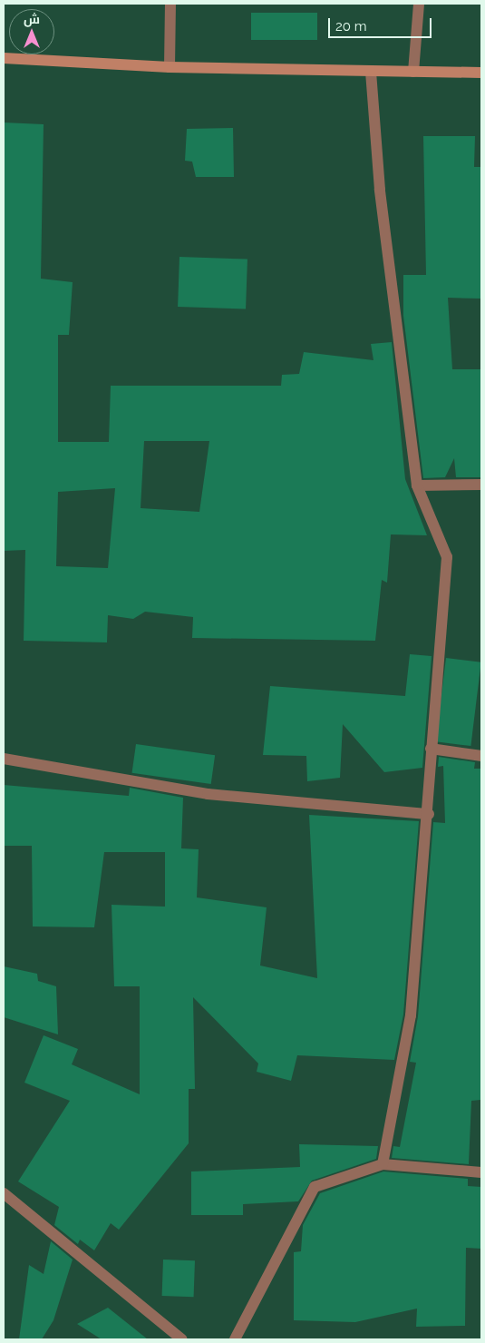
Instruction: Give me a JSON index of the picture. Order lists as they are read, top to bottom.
{
  "scale_bar": "20 m",
  "north": "top"
}
